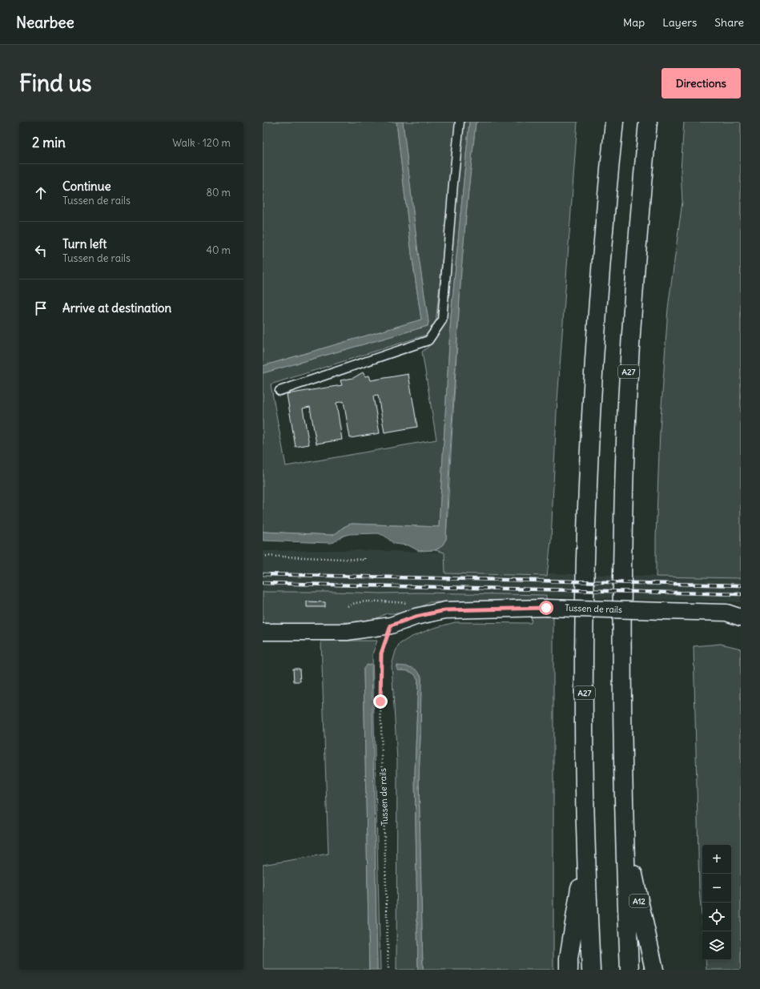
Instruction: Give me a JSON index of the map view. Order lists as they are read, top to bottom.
{
  "streets": {
    "highway": ["A27", "A12"],
    "street": ["Tussen de rails"]
  },
  "crossings": [
    ["A27", "A12"]
  ],
  "page": {
    "header": "Nearbee",
    "nav": ["Map", "Layers", "Share"],
    "buttons": "Directions",
    "title": "Find us",
    "heading": ["2 min", "Walk · 120 m"],
    "list": [
      ["Continue", "Tussen de rails", "80 m"],
      ["Turn left", "Tussen de rails", "40 m"],
      "Arrive at destination"
    ],
    "map_buttons": ["+", "−"]
  }
}
